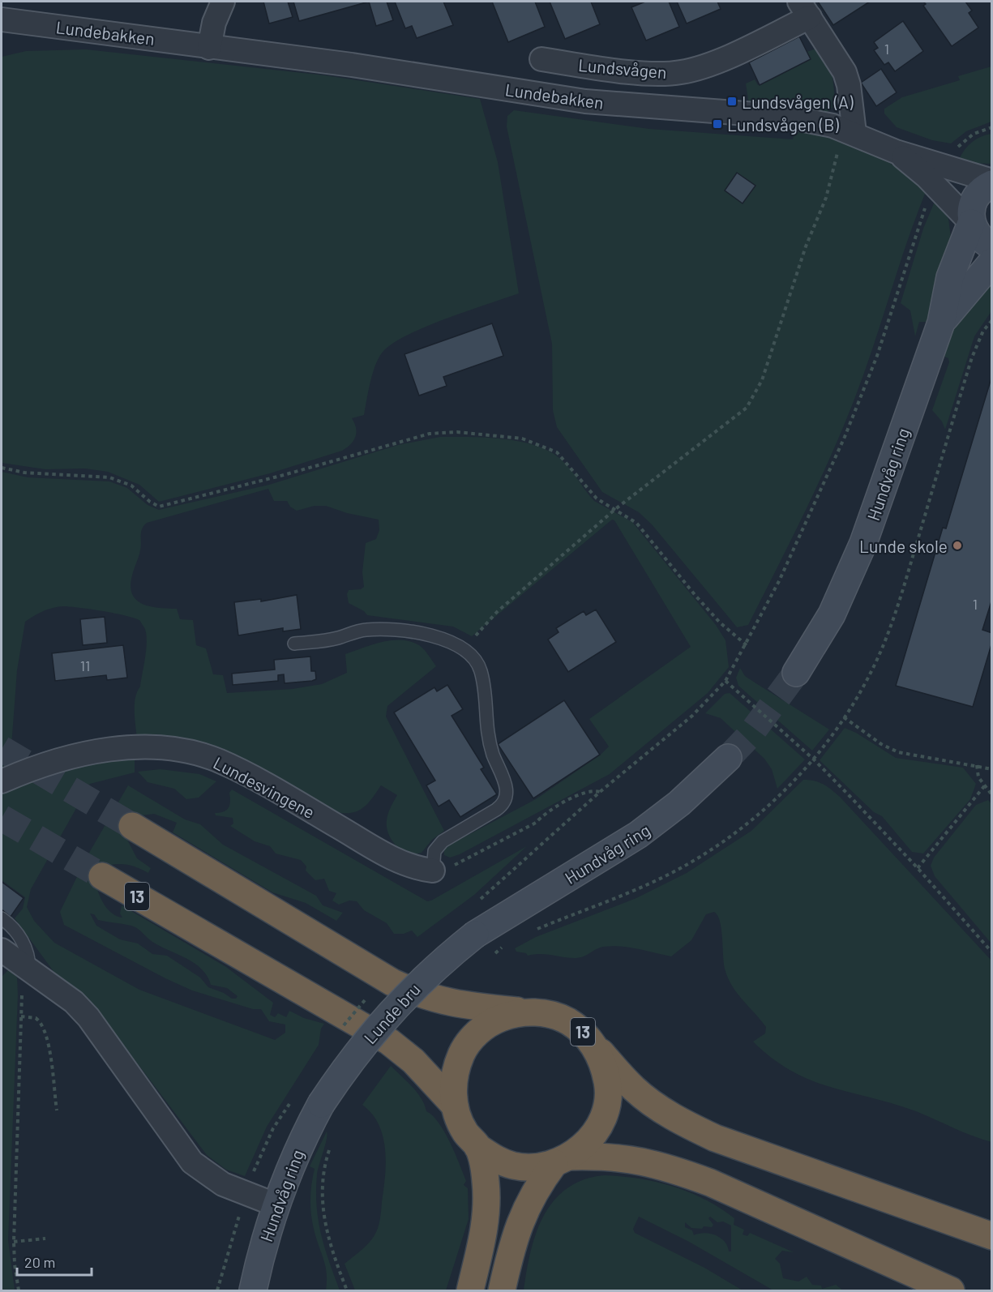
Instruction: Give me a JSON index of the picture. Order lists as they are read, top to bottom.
{
  "streets": {
    "highway": ["13"],
    "main road": ["Hundvåg ring", "Lunde bru"],
    "street": ["Lundebakken", "Lundsvågen", "Lundesvingene"]
  },
  "crossings": [
    ["Lundebakken", "Lundsvågen"],
    ["Lundebakken", "Hundvåg ring"],
    ["Hundvåg ring", "Lunde bru"]
  ],
  "places": {
    "transit": ["Lundsvågen (A)", "Lundsvågen (B)"],
    "other": ["Lunde skole"]
  },
  "house_numbers": ["1", "1", "11"],
  "scale_bar": "20 m"
}
